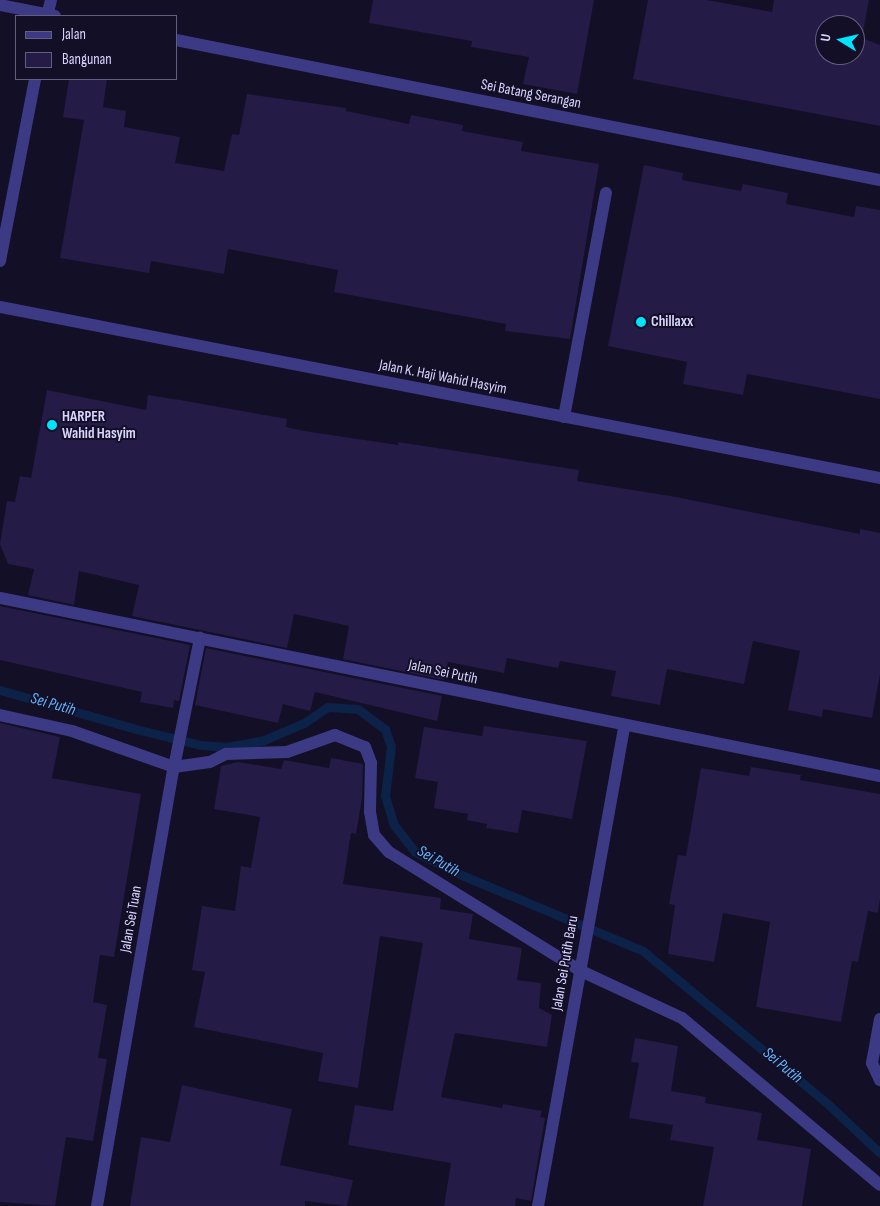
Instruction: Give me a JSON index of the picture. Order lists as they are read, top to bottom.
{
  "streets": {
    "street": [
      "Sei Batang Serangan",
      "Jalan K. Haji Wahid Hasyim",
      "Jalan Sei Putih",
      "Jalan Sei Tuan",
      "Jalan Sei Putih Baru"
    ]
  },
  "crossings": [
    ["Jalan Sei Putih", "Jalan Sei Tuan"],
    ["Jalan Sei Putih", "Jalan Sei Putih Baru"]
  ],
  "water": ["Sei Putih"],
  "places": ["Chillaxx", "HARPER Wahid Hasyim"],
  "legend": ["Jalan", "Bangunan"],
  "north": "left"
}
